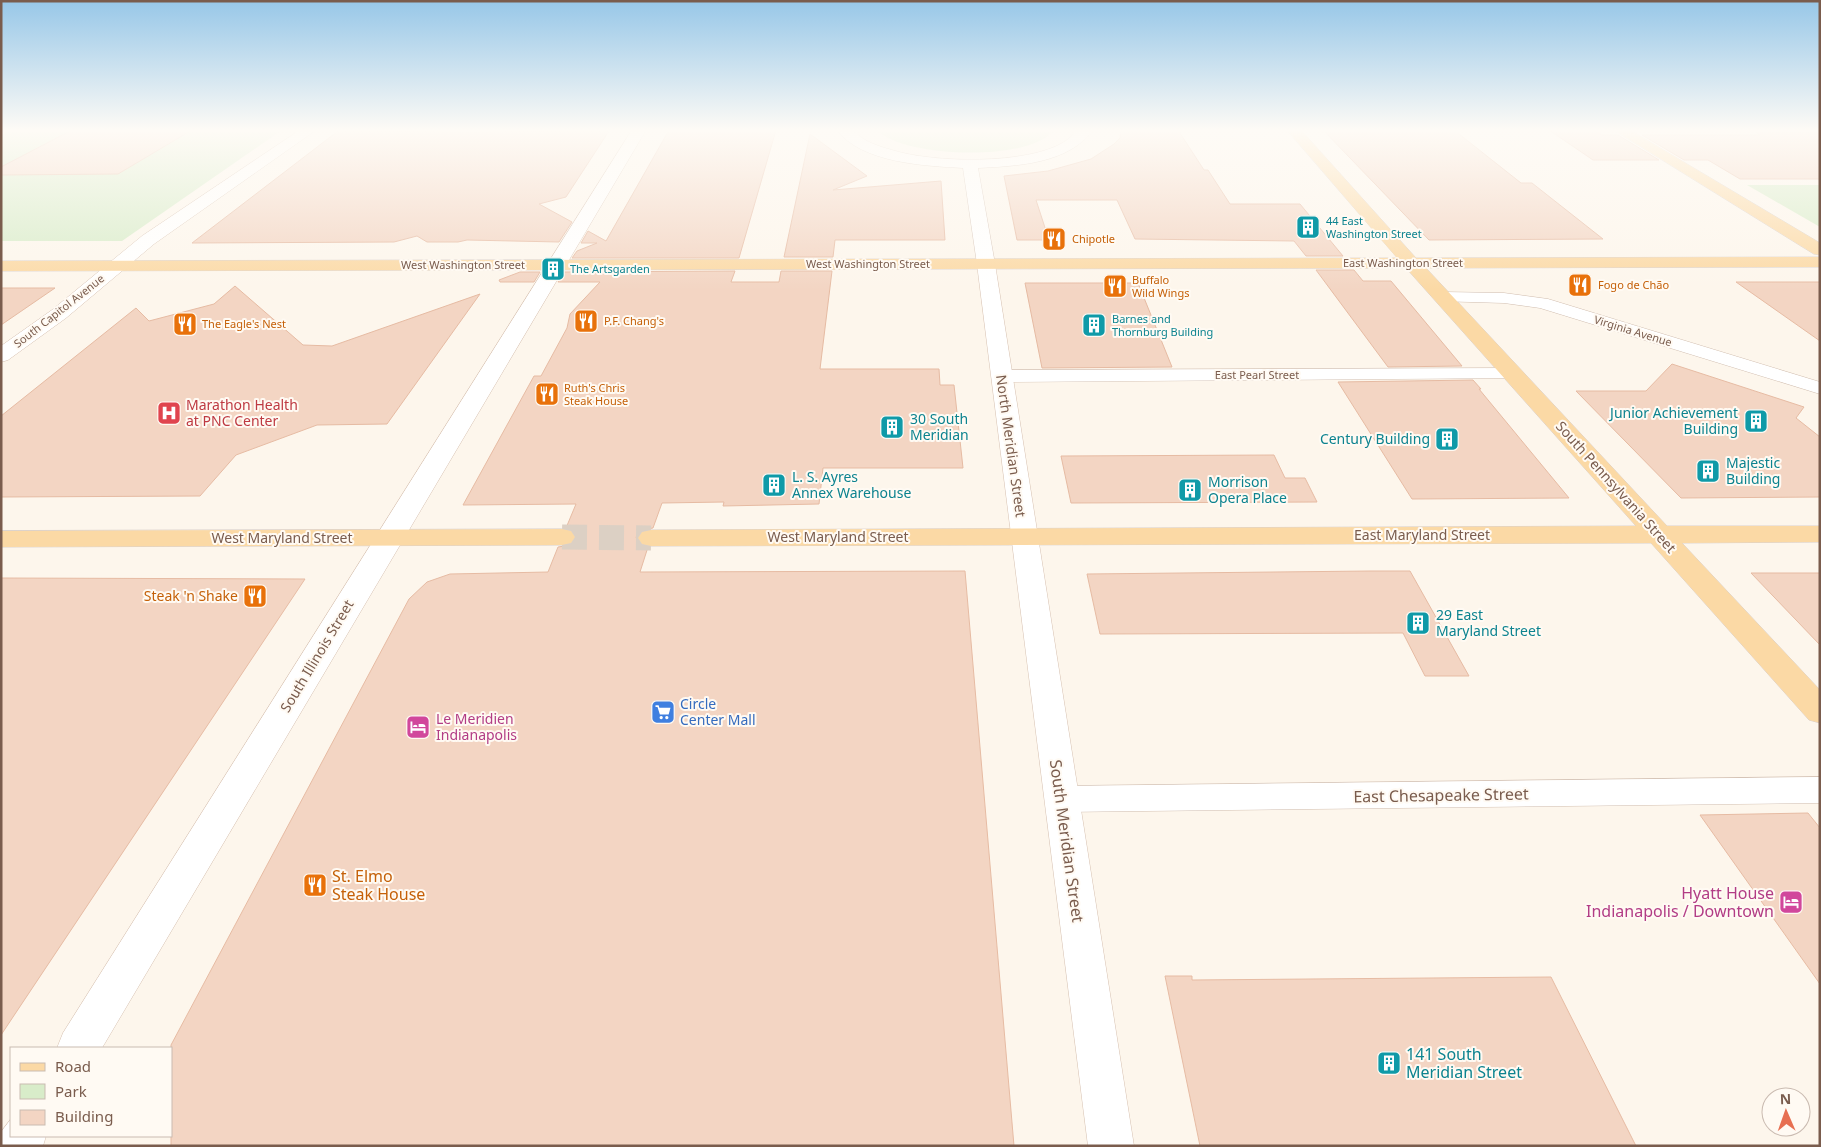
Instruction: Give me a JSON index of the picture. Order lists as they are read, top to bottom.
{
  "streets": {
    "main road": [
      "East Washington Street",
      "West Washington Street",
      "South Capitol Avenue",
      "North Meridian Street",
      "South Pennsylvania Street",
      "East Maryland Street",
      "West Maryland Street",
      "South Illinois Street",
      "South Meridian Street"
    ],
    "street": ["Virginia Avenue", "East Pearl Street", "East Chesapeake Street"]
  },
  "crossings": [
    ["East Washington Street", "West Washington Street"],
    ["East Washington Street", "South Pennsylvania Street"],
    ["West Washington Street", "South Capitol Avenue"],
    ["West Washington Street", "South Illinois Street"],
    ["Virginia Avenue", "South Pennsylvania Street"],
    ["East Pearl Street", "North Meridian Street"],
    ["East Pearl Street", "South Pennsylvania Street"],
    ["North Meridian Street", "East Maryland Street"],
    ["North Meridian Street", "West Maryland Street"],
    ["North Meridian Street", "South Meridian Street"],
    ["South Pennsylvania Street", "East Maryland Street"],
    ["East Maryland Street", "West Maryland Street"],
    ["East Maryland Street", "South Meridian Street"],
    ["West Maryland Street", "South Illinois Street"],
    ["West Maryland Street", "South Meridian Street"],
    ["East Chesapeake Street", "South Meridian Street"]
  ],
  "places": {
    "building": [
      "44 East Washington Street",
      "The Artsgarden",
      "Barnes and Thornburg Building",
      "Junior Achievement Building",
      "30 South Meridian",
      "Century Building",
      "Majestic Building",
      "L. S. Ayres Annex Warehouse",
      "Morrison Opera Place",
      "29 East Maryland Street",
      "141 South Meridian Street"
    ],
    "restaurant": [
      "Chipotle",
      "Fogo de Chão",
      "Buffalo Wild Wings",
      "P.F. Chang's",
      "The Eagle's Nest",
      "Ruth's Chris Steak House",
      "Steak 'n Shake",
      "St. Elmo Steak House"
    ],
    "hospital": ["Marathon Health at PNC Center"],
    "supermarket": ["Circle Center Mall"],
    "hotel": ["Le Meridien Indianapolis", "Hyatt House Indianapolis / Downtown"]
  },
  "legend": ["Road", "Park", "Building"],
  "north": "top"
}
